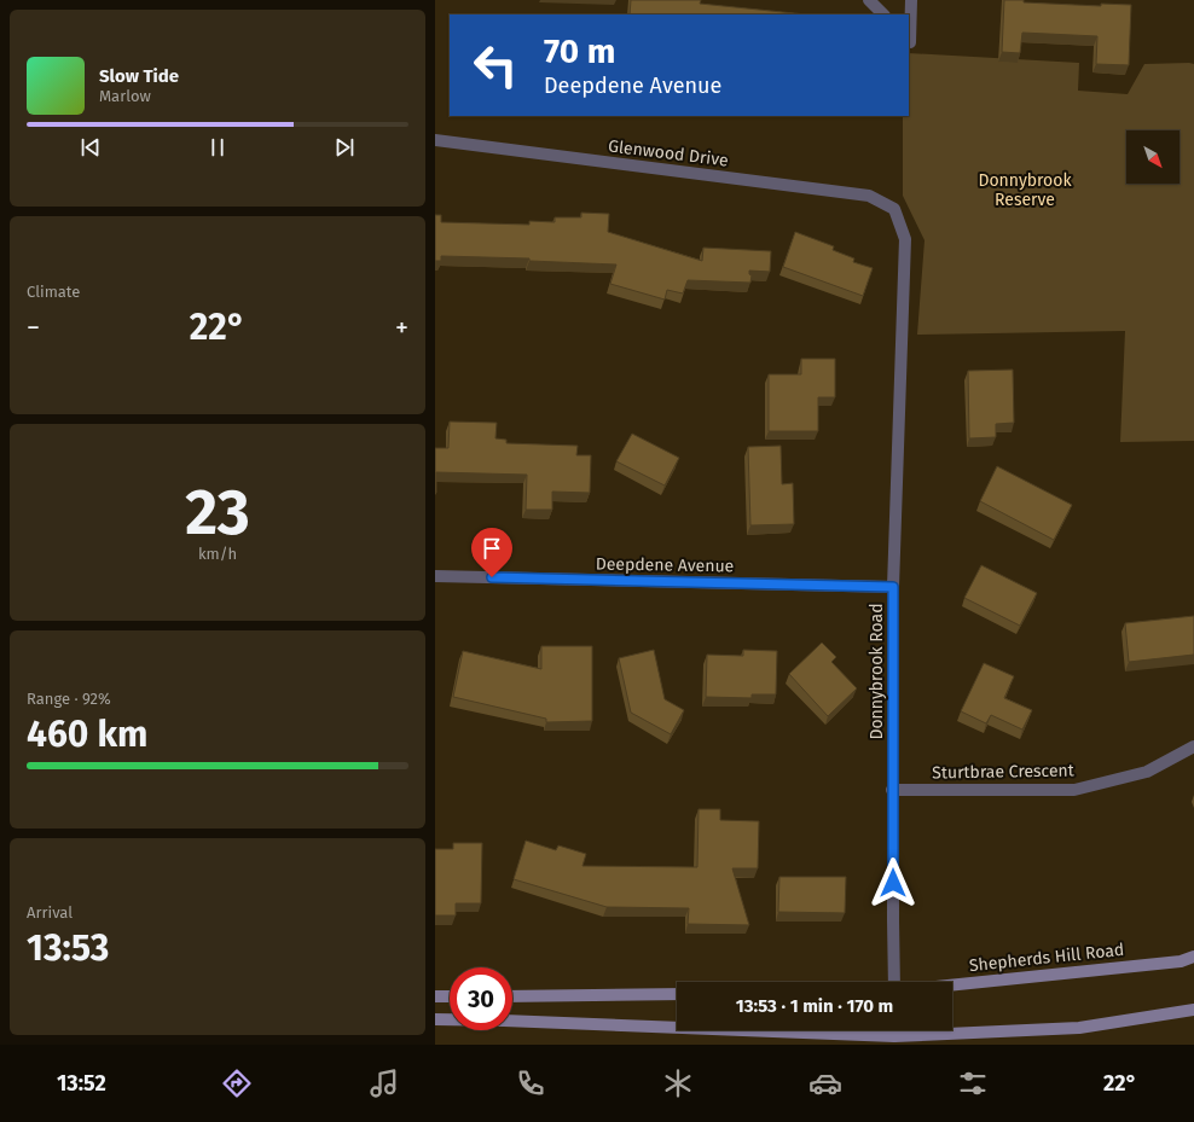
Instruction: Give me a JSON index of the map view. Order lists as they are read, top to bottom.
{
  "streets": {
    "main road": ["Shepherds Hill Road"],
    "street": [
      "Glenwood Drive",
      "Deepdene Avenue",
      "Donnybrook Road",
      "Sturtbrae Crescent"
    ]
  },
  "crossings": [
    ["Glenwood Drive", "Donnybrook Road"],
    ["Deepdene Avenue", "Donnybrook Road"],
    ["Donnybrook Road", "Sturtbrae Crescent"]
  ],
  "parks": ["Donnybrook Reserve"],
  "north": "bottom right",
  "page": {
    "turn": ["70 m", "Deepdene Avenue"],
    "song": ["Slow Tide", "Marlow"],
    "tile": [
      "Climate",
      ["23", "km/h"],
      ["Range · 92%", "460 km"],
      ["Arrival", "13:53"]
    ],
    "heat": ["−", "22°", "+"],
    "limit": "30",
    "trip": "13:53 · 1 min · 170 m",
    "tabs": ["13:52", "22°"]
  }
}
